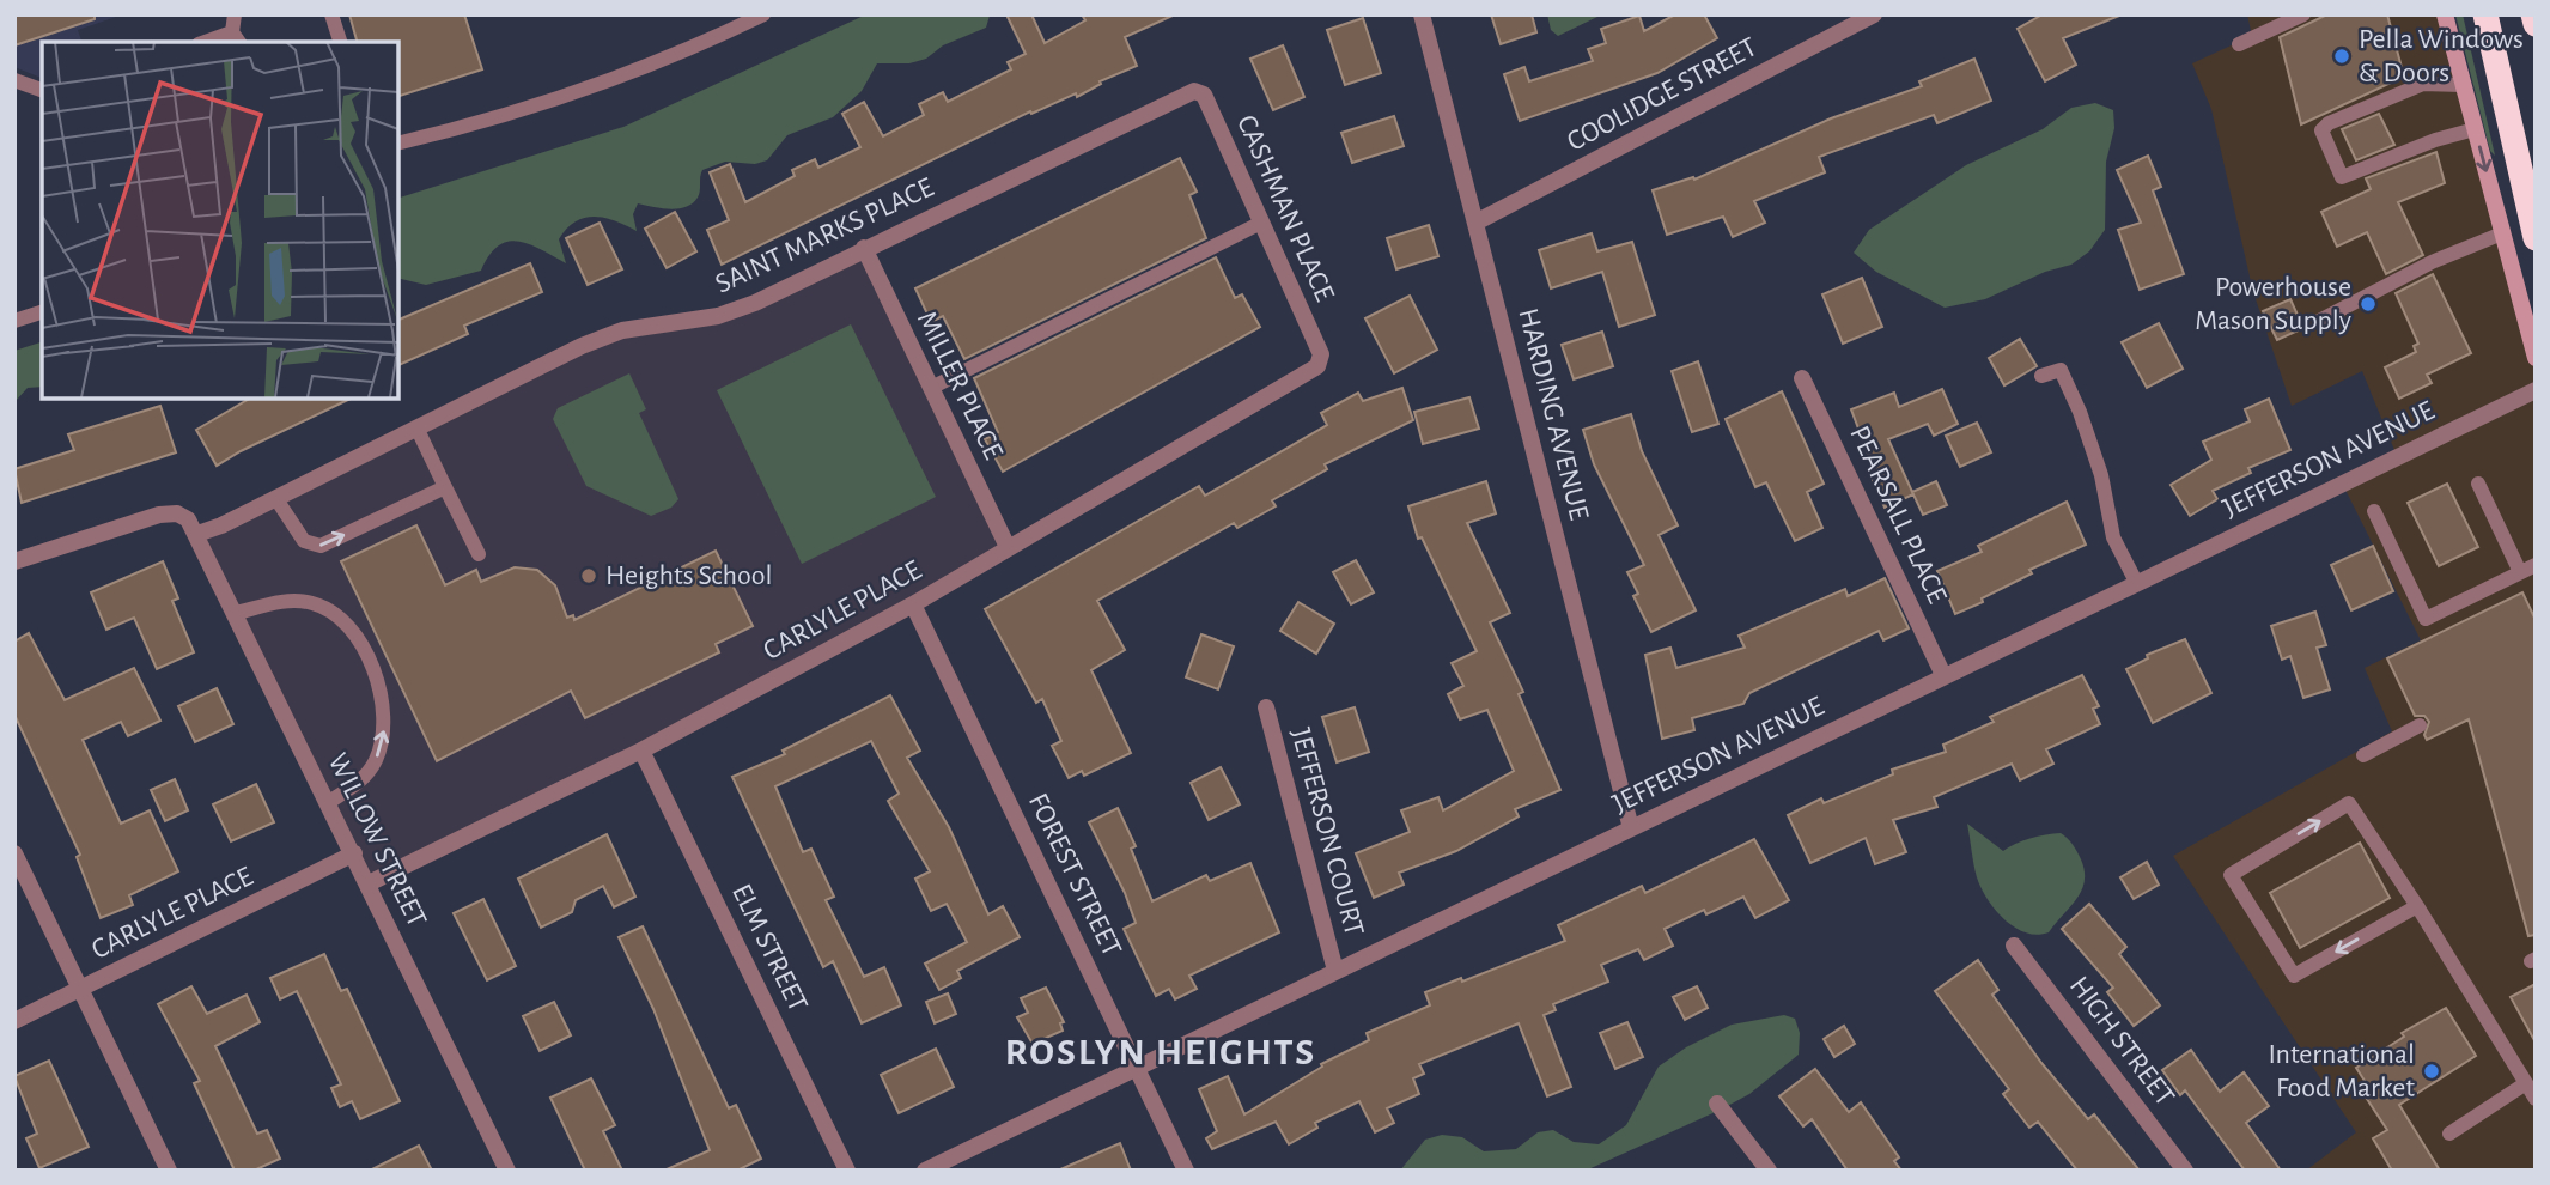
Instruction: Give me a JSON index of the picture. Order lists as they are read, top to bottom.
{
  "streets": {
    "street": [
      "COOLIDGE STREET",
      "CASHMAN PLACE",
      "SAINT MARKS PLACE",
      "MILLER PLACE",
      "HARDING AVENUE",
      "JEFFERSON AVENUE",
      "PEARSALL PLACE",
      "CARLYLE PLACE",
      "JEFFERSON COURT",
      "WILLOW STREET",
      "FOREST STREET",
      "ELM STREET",
      "HIGH STREET"
    ]
  },
  "crossings": [
    ["COOLIDGE STREET", "HARDING AVENUE"],
    ["CASHMAN PLACE", "SAINT MARKS PLACE"],
    ["CASHMAN PLACE", "CARLYLE PLACE"],
    ["SAINT MARKS PLACE", "MILLER PLACE"],
    ["SAINT MARKS PLACE", "WILLOW STREET"],
    ["MILLER PLACE", "CARLYLE PLACE"],
    ["HARDING AVENUE", "JEFFERSON AVENUE"],
    ["JEFFERSON AVENUE", "PEARSALL PLACE"],
    ["JEFFERSON AVENUE", "JEFFERSON COURT"],
    ["JEFFERSON AVENUE", "FOREST STREET"],
    ["CARLYLE PLACE", "WILLOW STREET"],
    ["CARLYLE PLACE", "FOREST STREET"],
    ["CARLYLE PLACE", "ELM STREET"]
  ],
  "districts": ["ROSLYN HEIGHTS"],
  "places": [
    "Pella Windows & Doors",
    "Powerhouse Mason Supply",
    "Heights School",
    "International Food Market"
  ]
}
